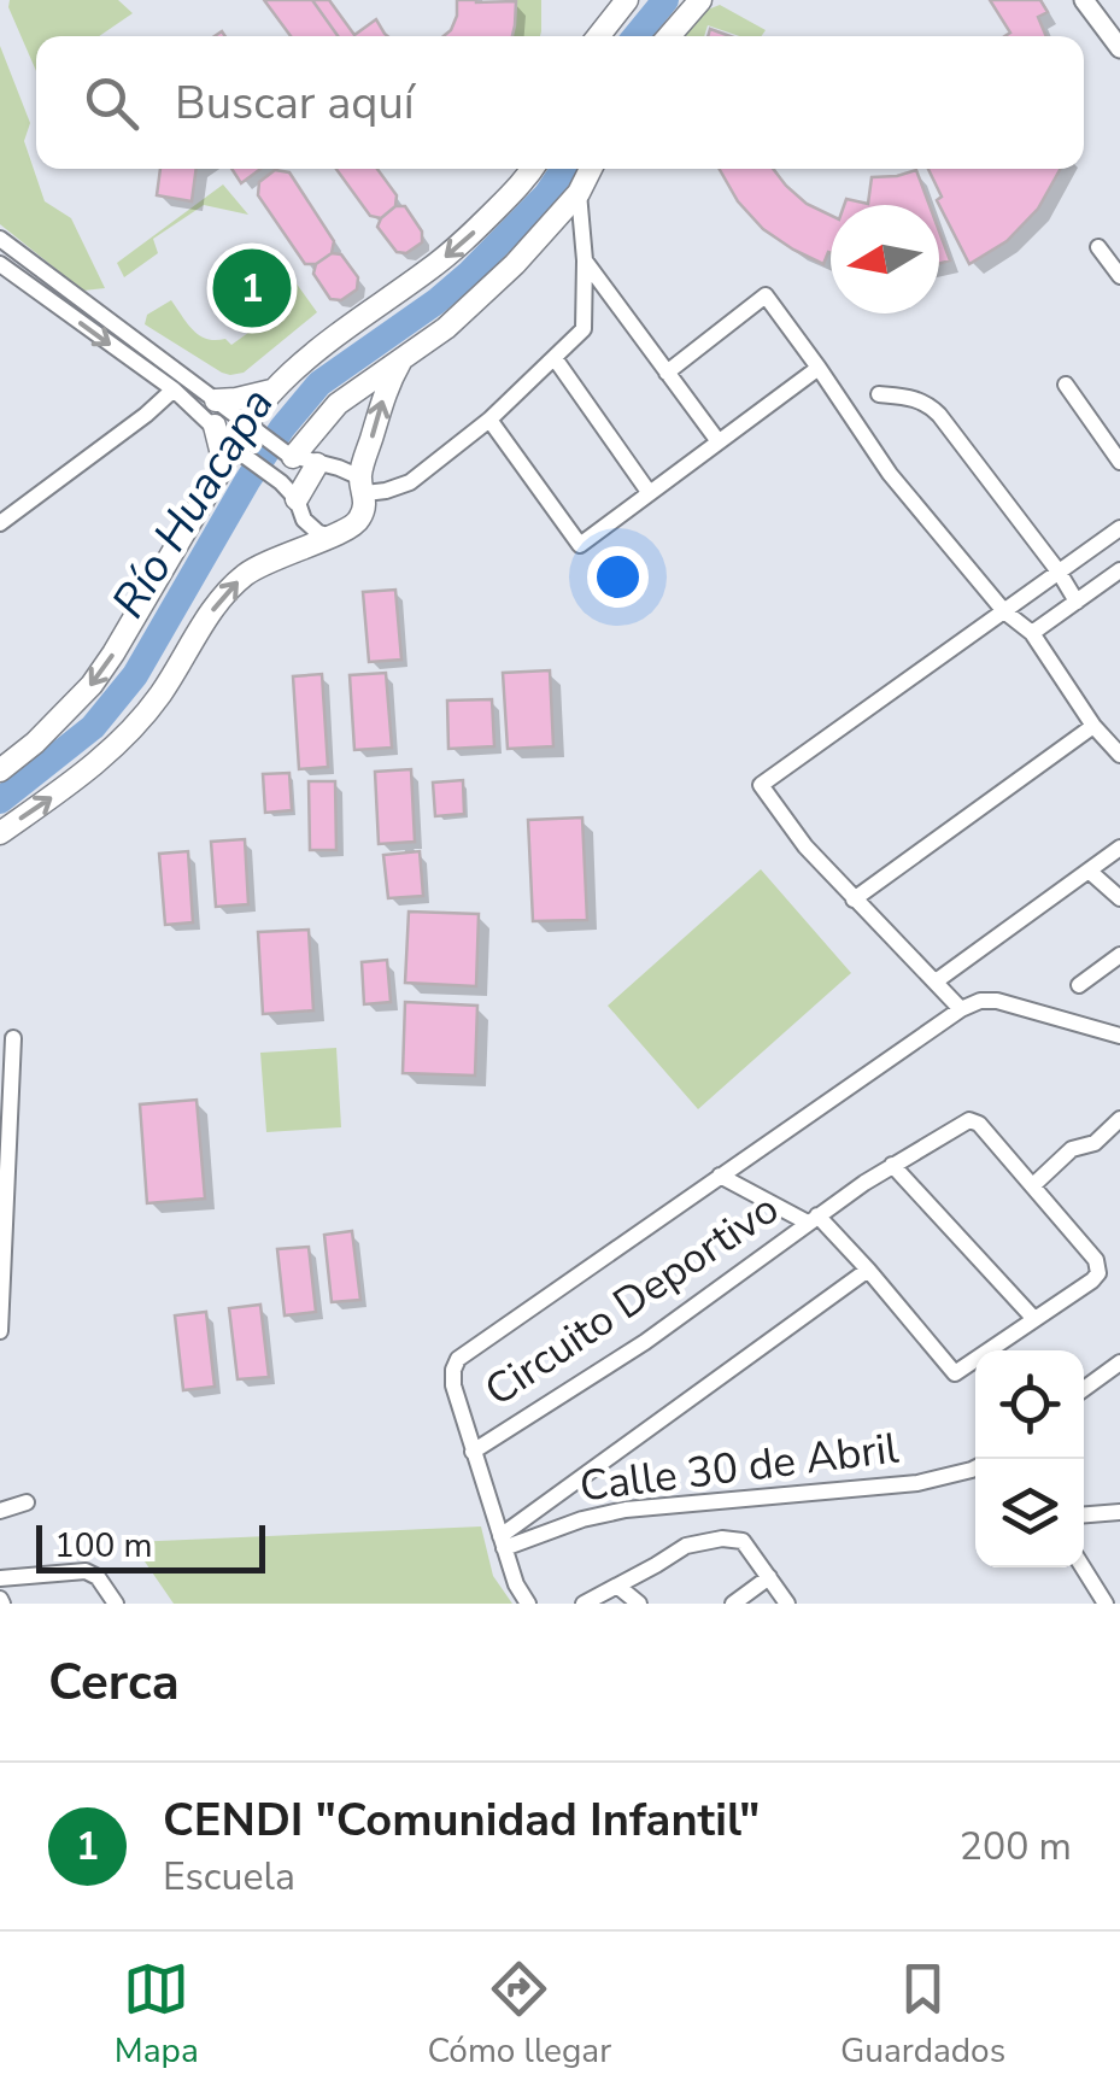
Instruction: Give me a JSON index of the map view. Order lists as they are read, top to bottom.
{
  "streets": {
    "street": ["Circuito Deportivo", "Calle 30 de Abril"]
  },
  "crossings": [
    ["Circuito Deportivo", "Calle 30 de Abril"]
  ],
  "water": ["Río Huacapa"],
  "scale_bar": "100 m",
  "north": "left",
  "page": {
    "search": "Buscar aquí",
    "pins": "1",
    "scale": "100 m",
    "heading": "Cerca",
    "list": [
      {
        "mark": "1",
        "name": "CENDI \"Comunidad Infantil\"",
        "note": "Escuela",
        "value": "200 m"
      }
    ],
    "nav": ["Mapa", "Cómo llegar", "Guardados"]
  }
}
